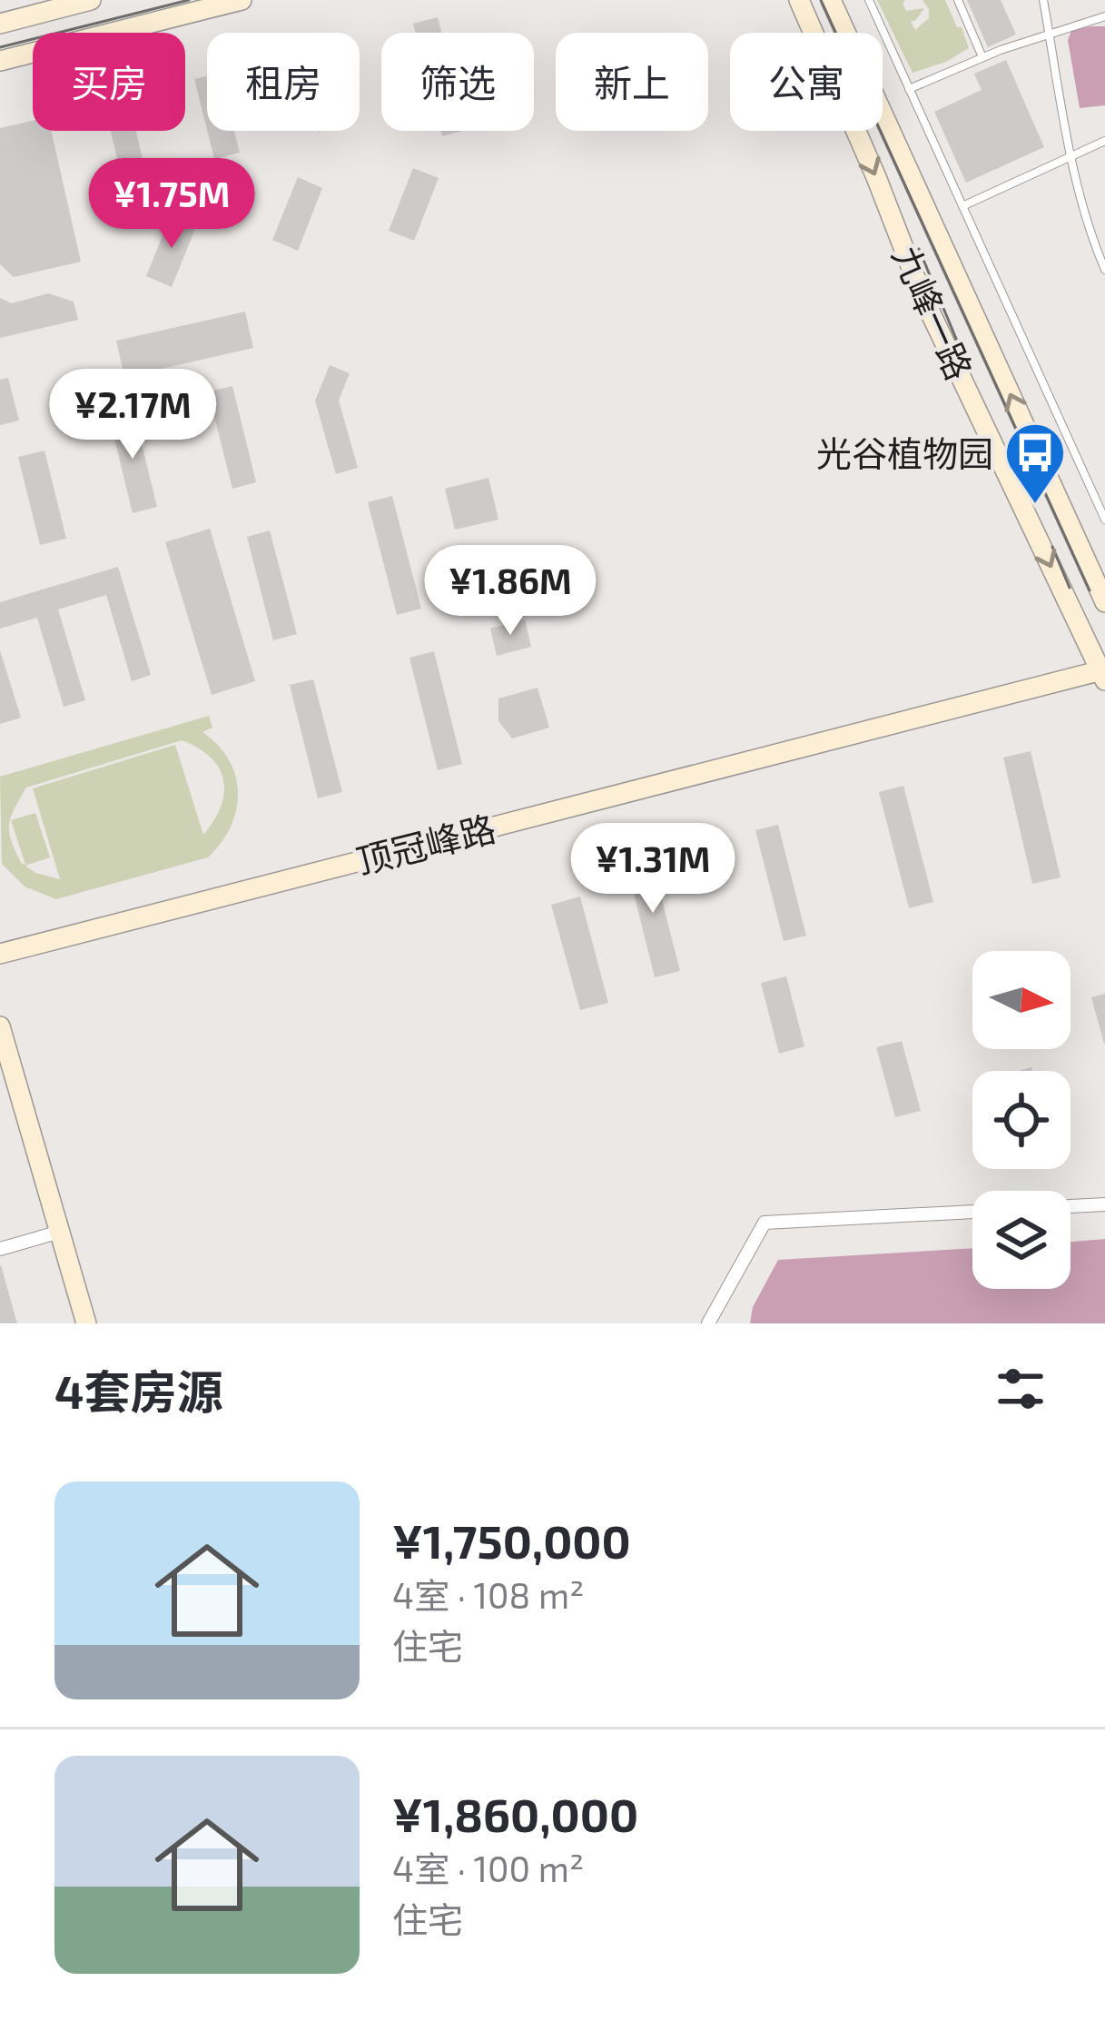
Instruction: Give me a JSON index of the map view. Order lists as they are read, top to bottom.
{
  "streets": {
    "street": ["九峰一路", "顶冠峰路"]
  },
  "crossings": [
    ["九峰一路", "顶冠峰路"]
  ],
  "places": {
    "bus stop": ["光谷植物园"]
  },
  "north": "right",
  "page": {
    "chip": [
      "买房",
      "租房",
      "筛选",
      "新上",
      "公寓"
    ],
    "price": [
      "¥1.75M",
      "¥2.17M",
      "¥1.86M",
      "¥1.31M"
    ],
    "heading": "4套房源",
    "list": [
      {
        "name": "¥1,750,000",
        "note": "4室 · 108 m² · 住宅"
      },
      {
        "name": "¥1,860,000",
        "note": "4室 · 100 m² · 住宅"
      }
    ]
  }
}
